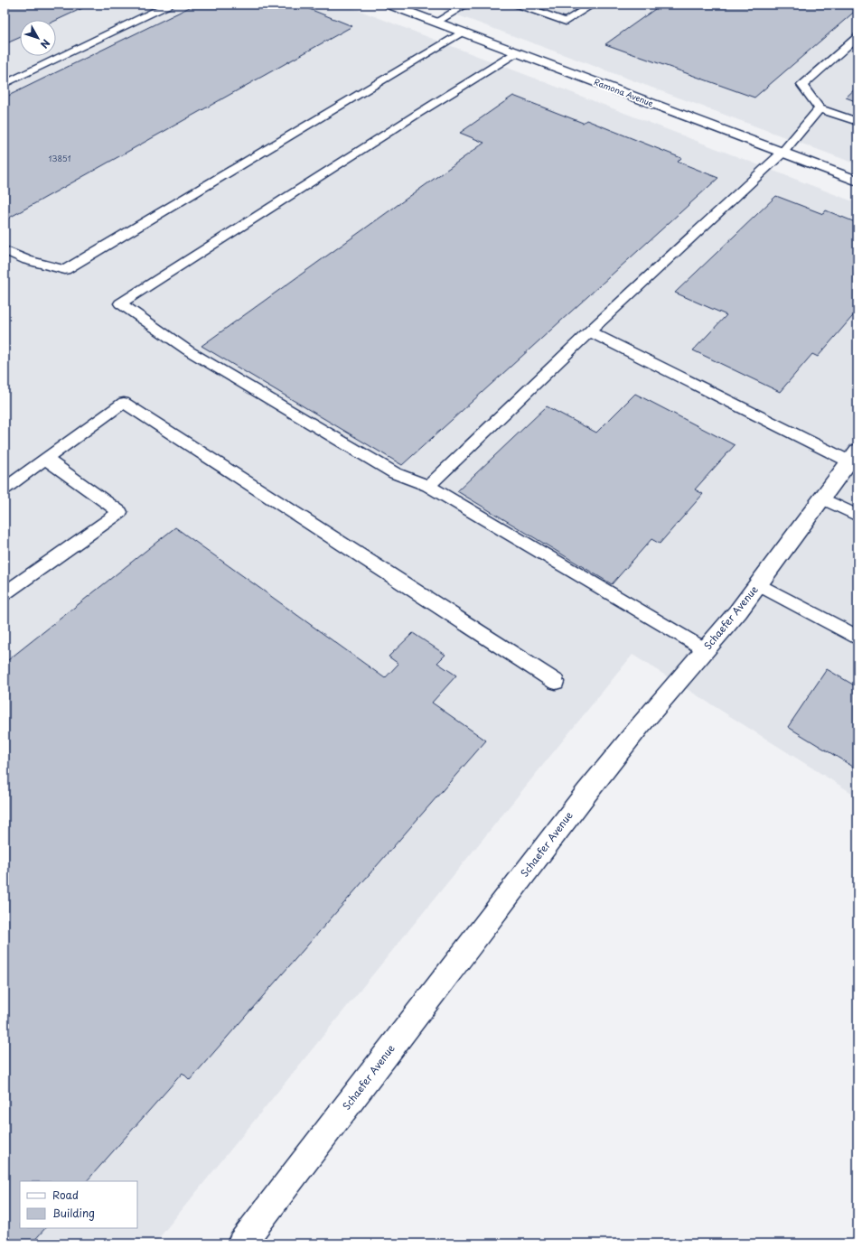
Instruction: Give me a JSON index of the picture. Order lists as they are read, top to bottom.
{
  "streets": {
    "street": ["Ramona Avenue", "Schaefer Avenue"]
  },
  "house_numbers": ["13851"],
  "legend": ["Road", "Building"],
  "north": "bottom right"
}
